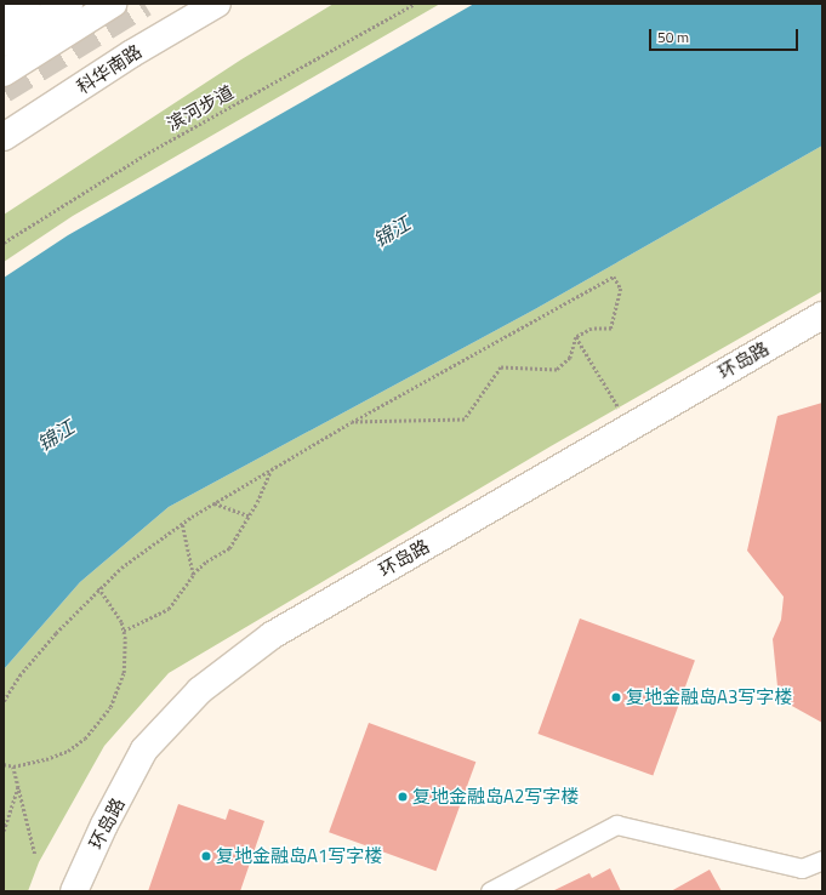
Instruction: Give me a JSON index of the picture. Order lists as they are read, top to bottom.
{
  "streets": {
    "main road": ["科华南路", "环岛路"],
    "path": ["滨河步道"]
  },
  "water": ["锦江"],
  "places": ["复地金融岛A3写字楼", "复地金融岛A2写字楼", "复地金融岛A1写字楼"],
  "scale_bar": "50 m"
}
